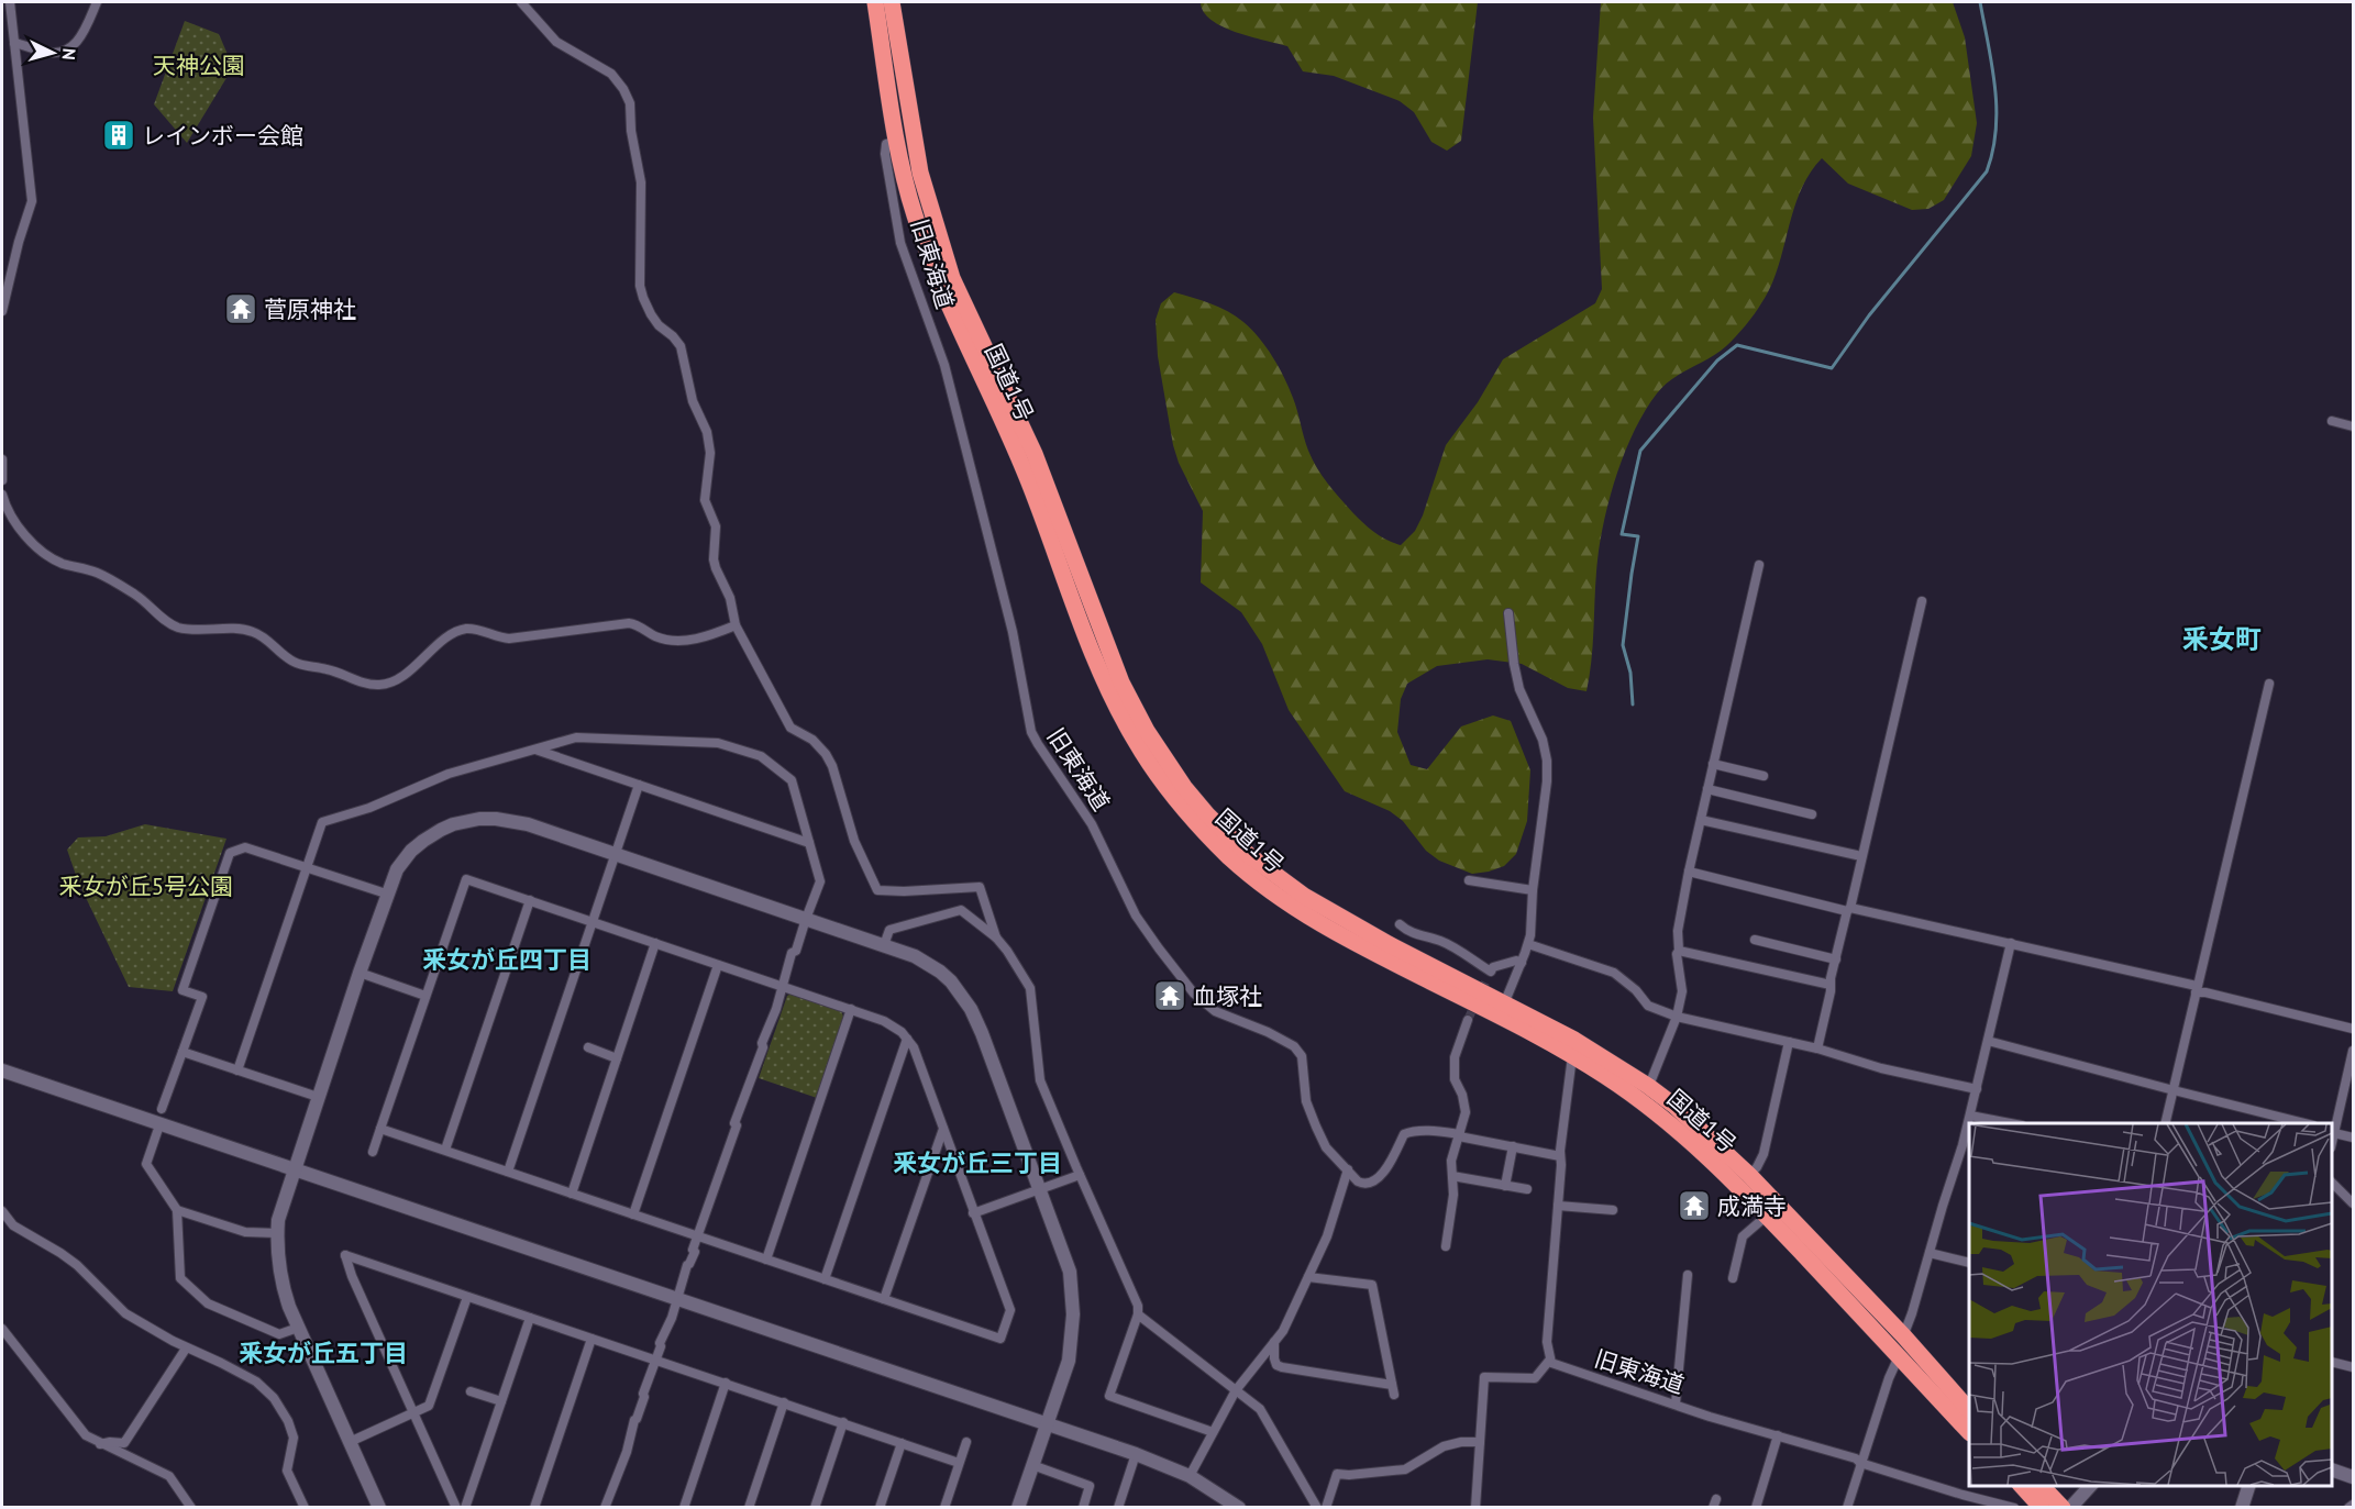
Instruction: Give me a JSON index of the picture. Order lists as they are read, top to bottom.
{
  "streets": {
    "highway": ["国道1号"],
    "street": ["旧東海道"]
  },
  "crossings": [
    ["旧東海道", "国道1号"]
  ],
  "districts": [
    "釆女町",
    "釆女が丘四丁目",
    "釆女が丘三丁目",
    "釆女が丘五丁目"
  ],
  "parks": ["天神公園", "釆女が丘5号公園"],
  "places": {
    "building": ["レインボー会館"],
    "temple": ["菅原神社", "血塚社", "成満寺"]
  },
  "north": "right"
}
